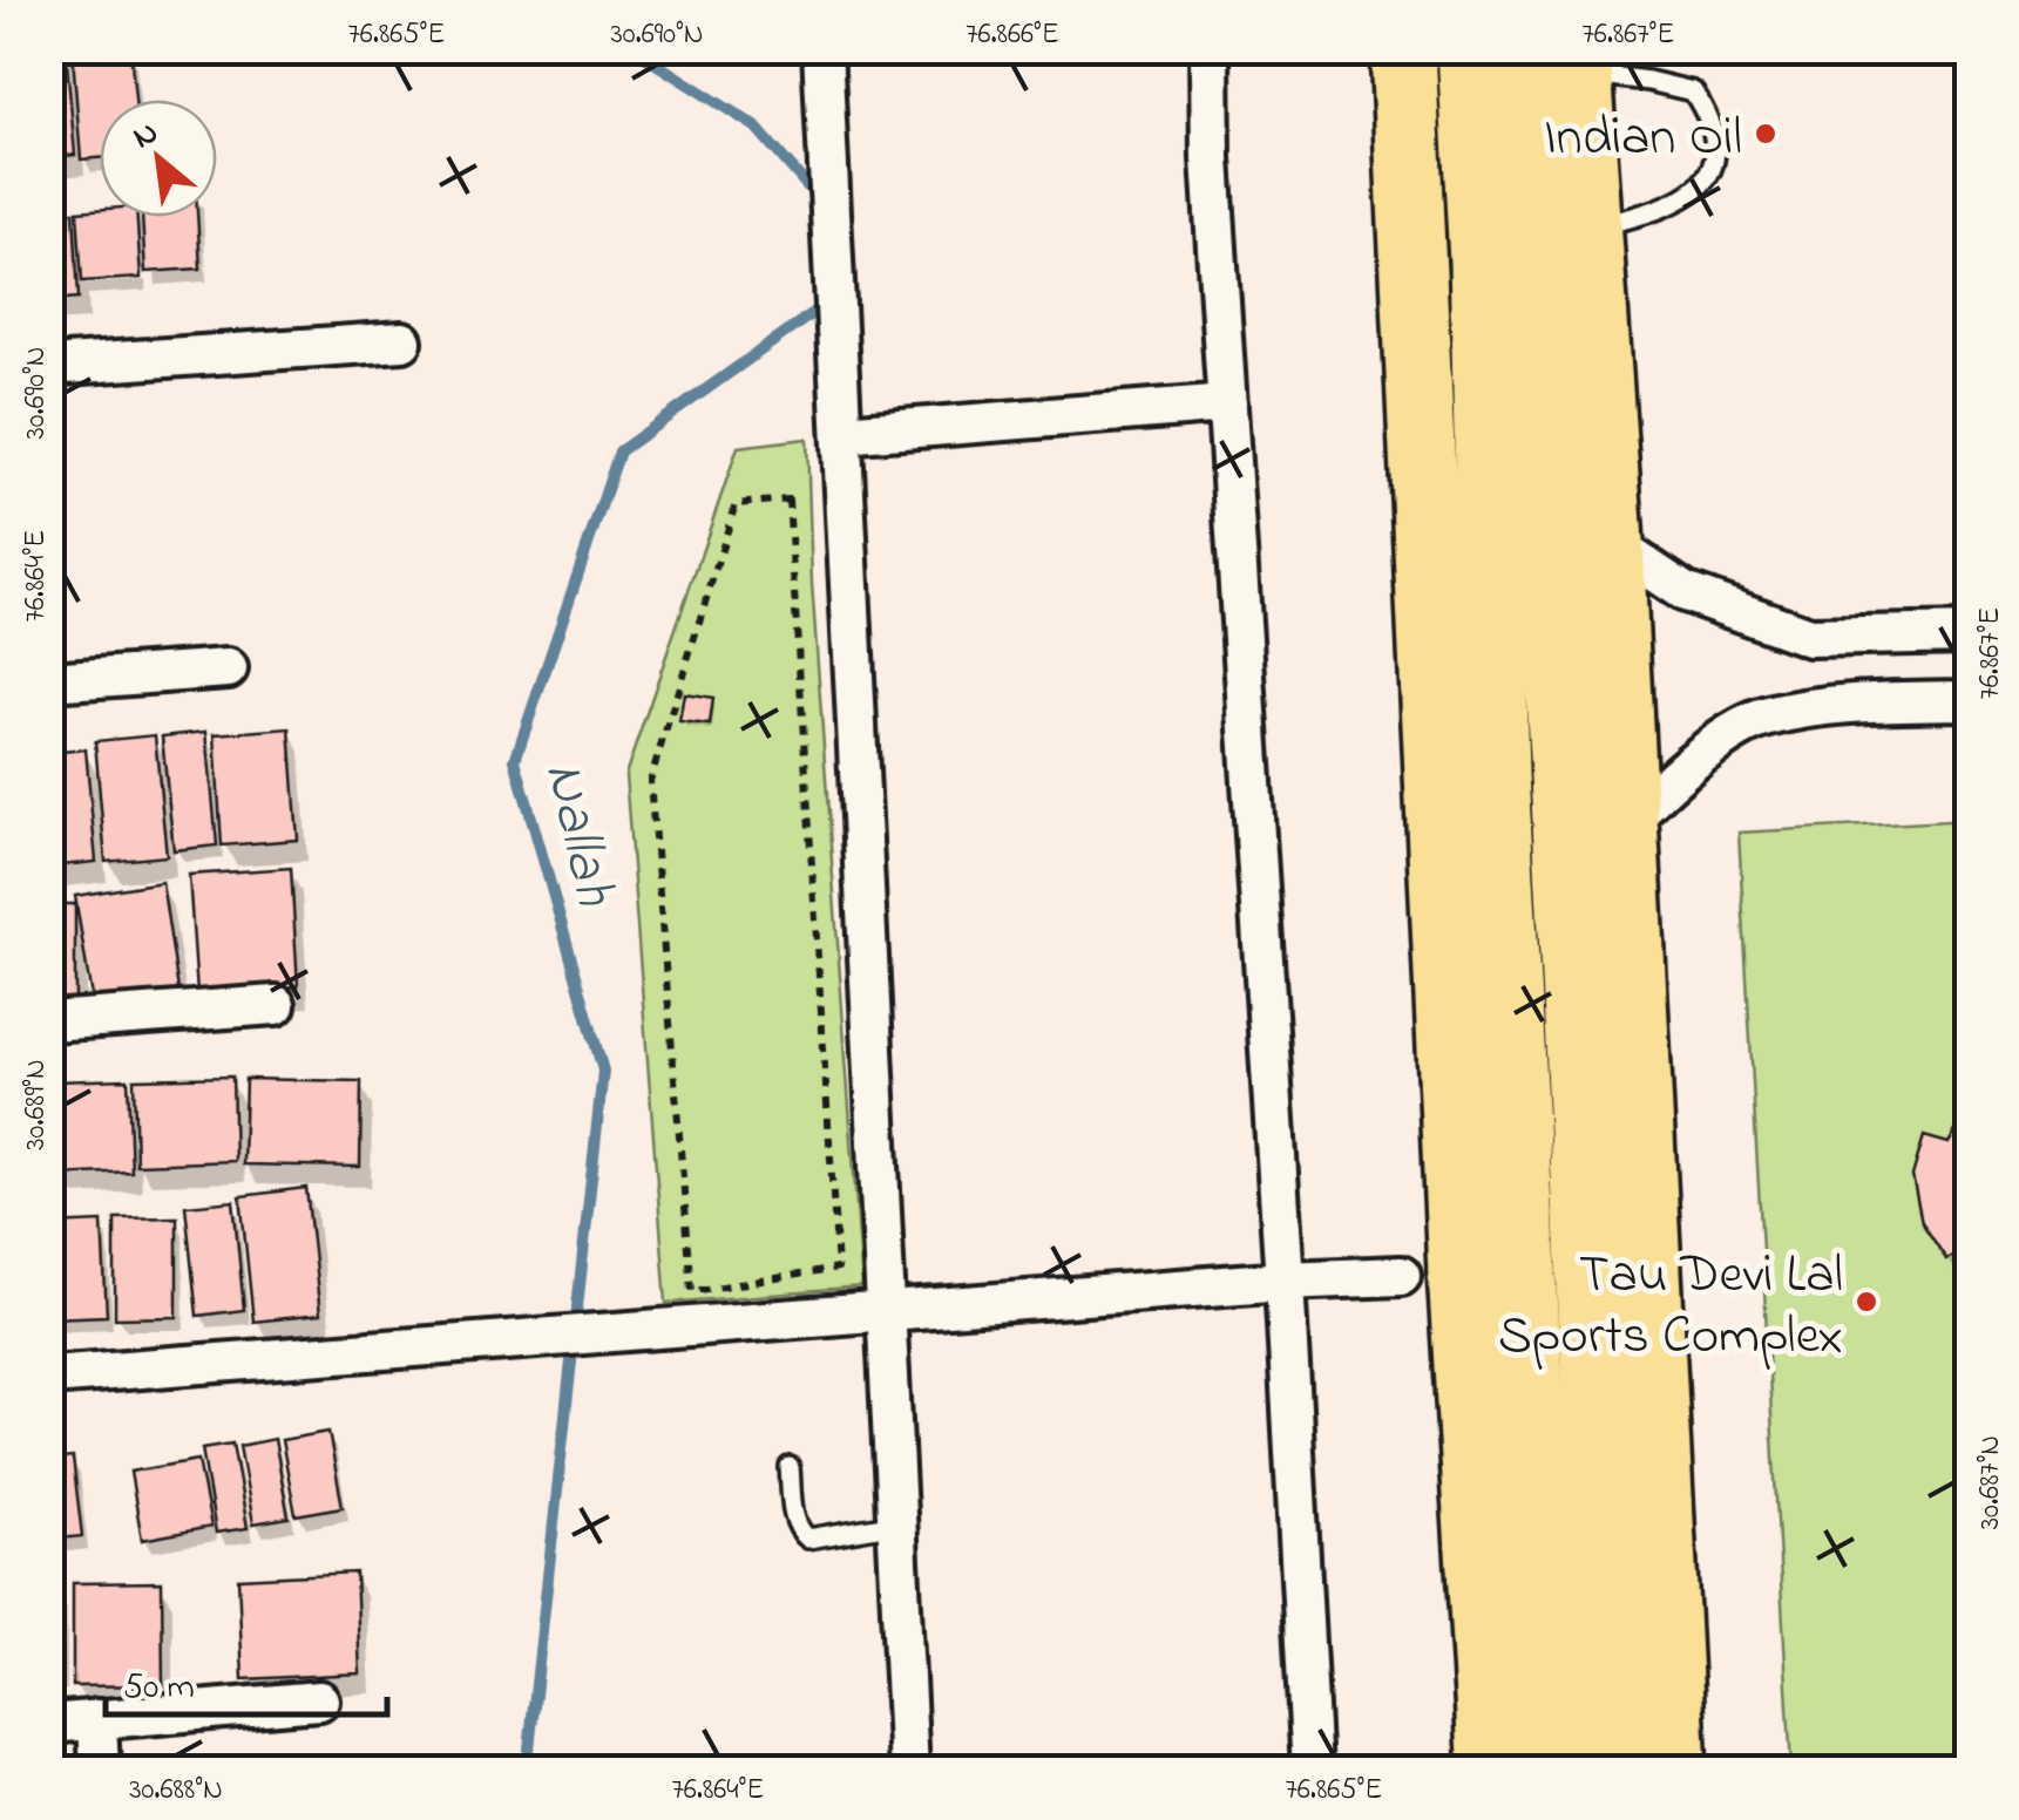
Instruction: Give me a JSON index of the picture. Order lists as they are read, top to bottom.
{
  "water": ["Nallah"],
  "places": ["Indian Oil", "Tau Devi Lal Sports Complex"],
  "scale_bar": "50 m",
  "north": "top left",
  "coordinates": [
    "76.865°E",
    "30.690°N",
    "76.866°E",
    "76.867°E",
    "76.864°E",
    "30.689°N",
    "30.687°N",
    "30.688°N"
  ]
}
